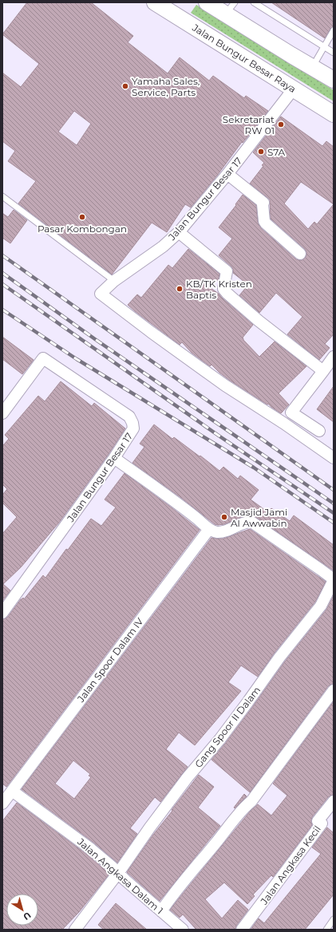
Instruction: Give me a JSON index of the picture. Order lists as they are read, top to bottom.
{
  "streets": {
    "main road": ["Jalan Bungur Besar Raya"],
    "street": [
      "Jalan Bungur Besar 17",
      "Jalan Spoor Dalam IV",
      "Gang Spoor II Dalam",
      "Jalan Angkasa Kecil",
      "Jalan Angkasa Dalam 1"
    ]
  },
  "crossings": [
    ["Jalan Bungur Besar Raya", "Jalan Bungur Besar 17"],
    ["Jalan Spoor Dalam IV", "Jalan Angkasa Dalam 1"],
    ["Gang Spoor II Dalam", "Jalan Angkasa Dalam 1"]
  ],
  "places": [
    "Yamaha Sales, Service, Parts",
    "Sekretariat RW 01",
    "S7A",
    "Pasar Kombongan",
    "KB/TK Kristen Baptis",
    "Masjid Jami Al Awwabin"
  ],
  "north": "bottom right"
}
